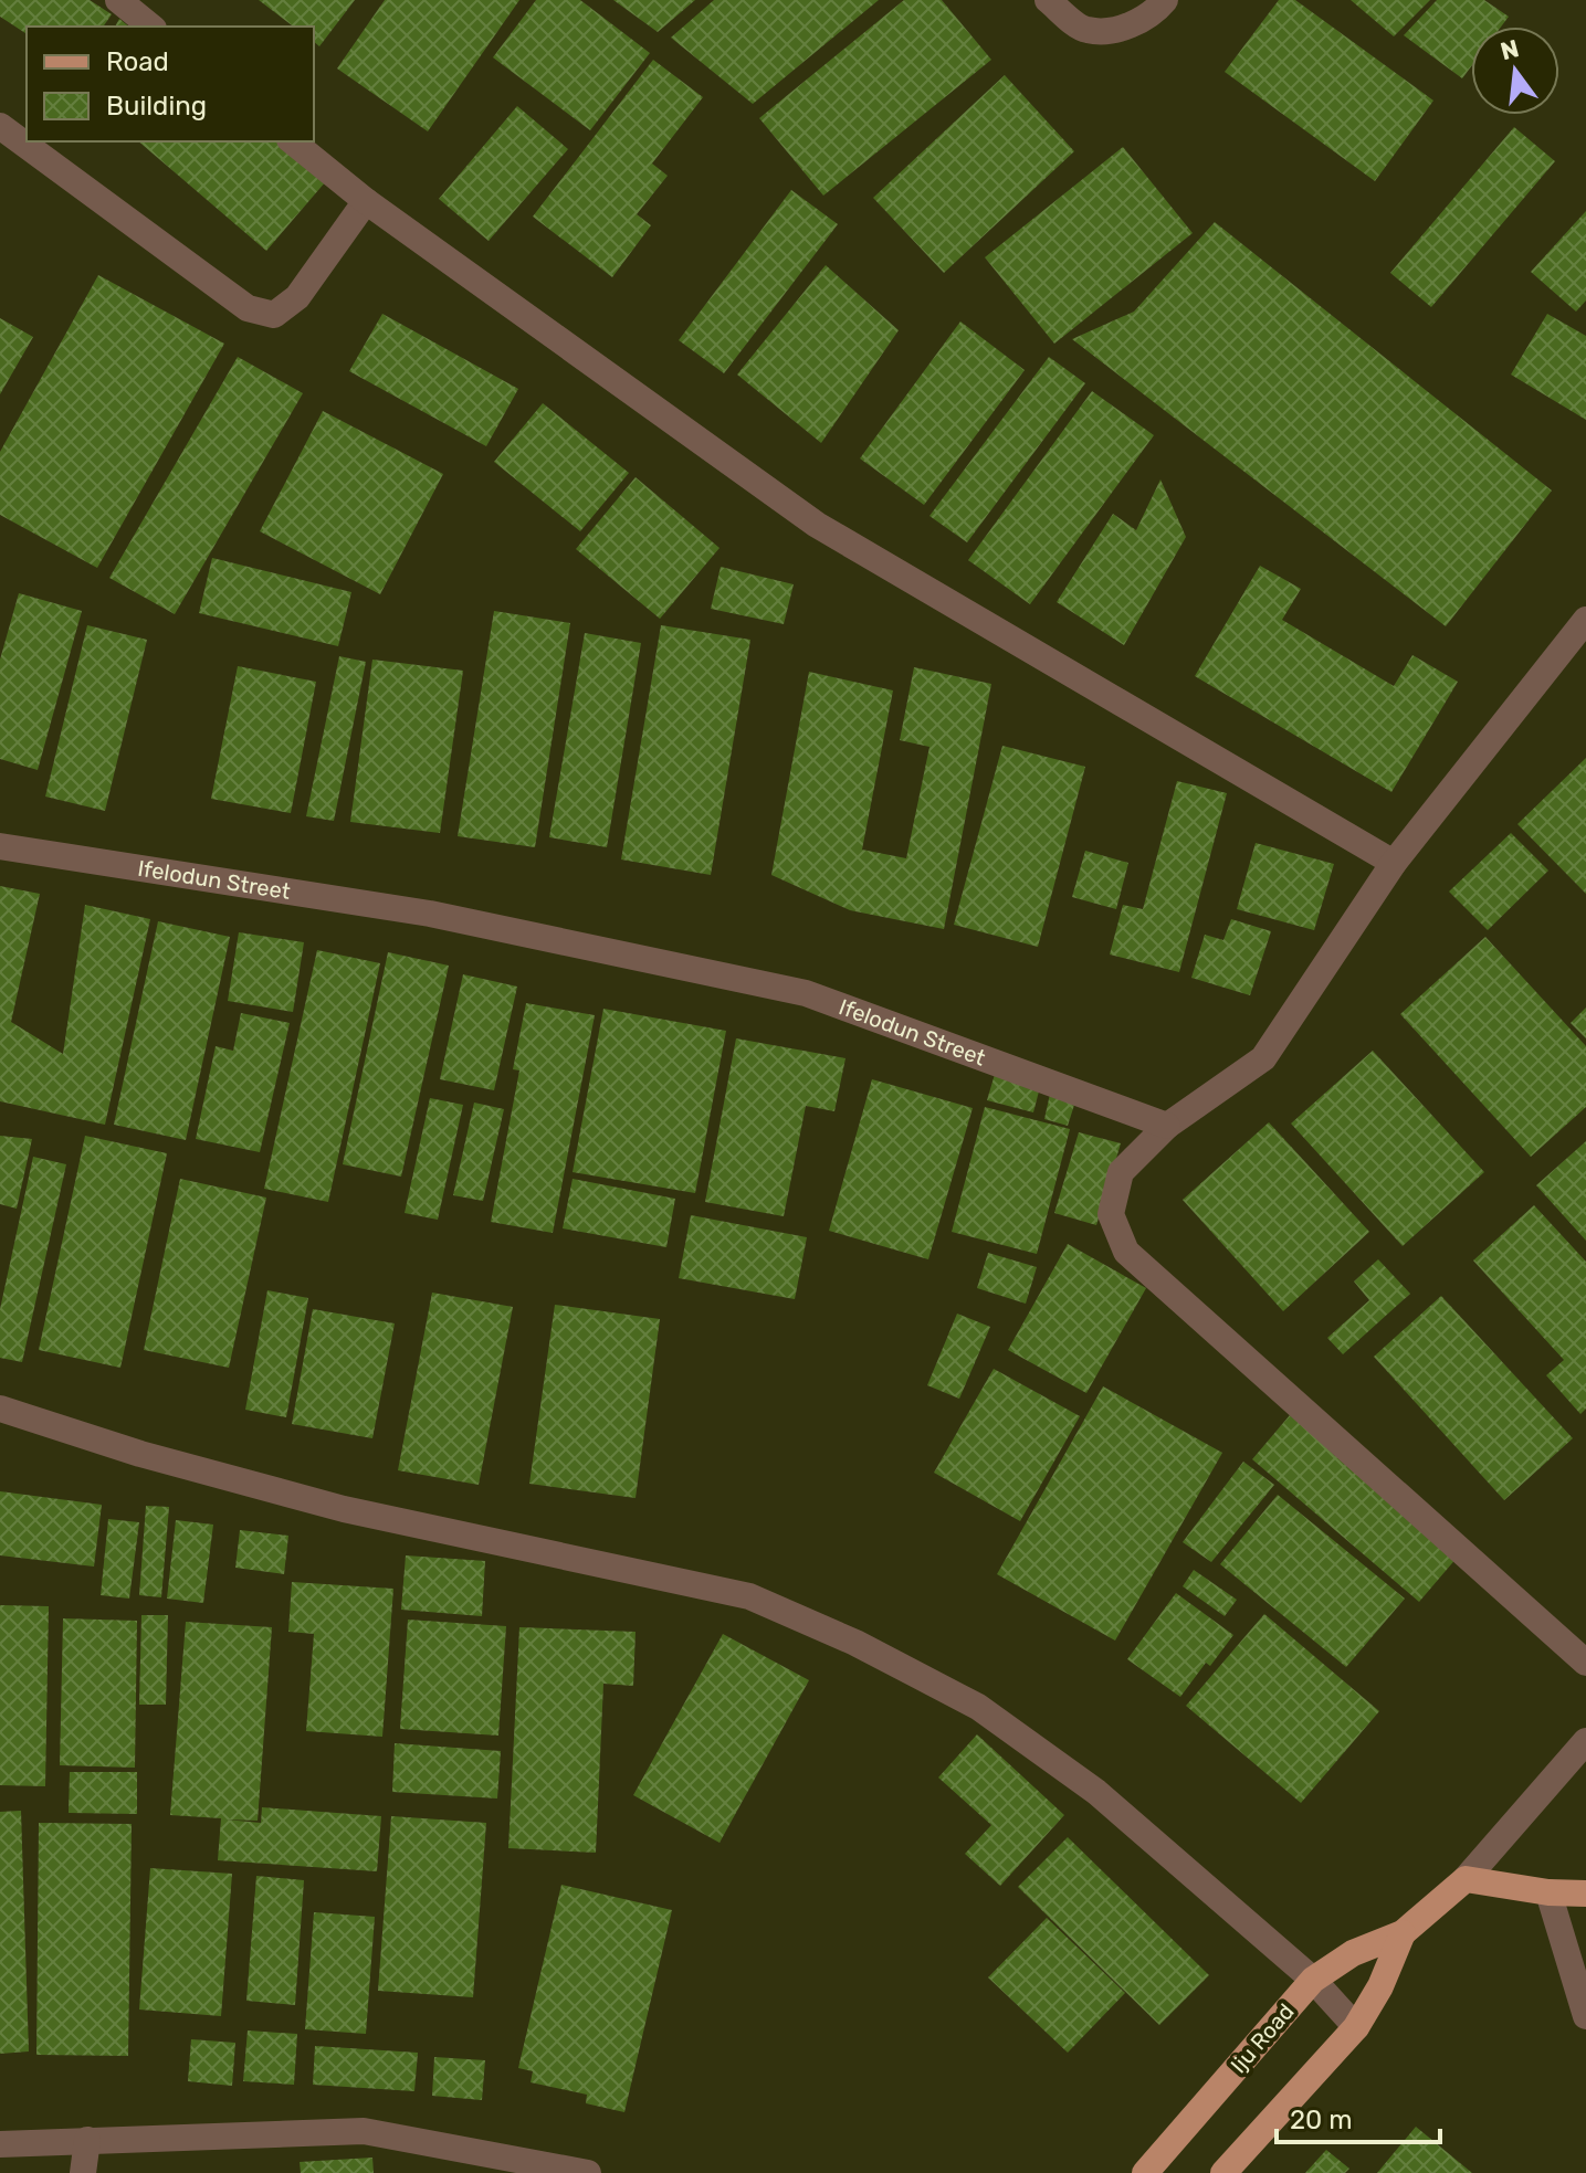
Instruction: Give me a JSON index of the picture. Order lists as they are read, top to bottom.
{
  "streets": {
    "main road": ["Iju Road"],
    "street": ["Ifelodun Street"]
  },
  "legend": ["Road", "Building"],
  "scale_bar": "20 m",
  "north": "top"
}
